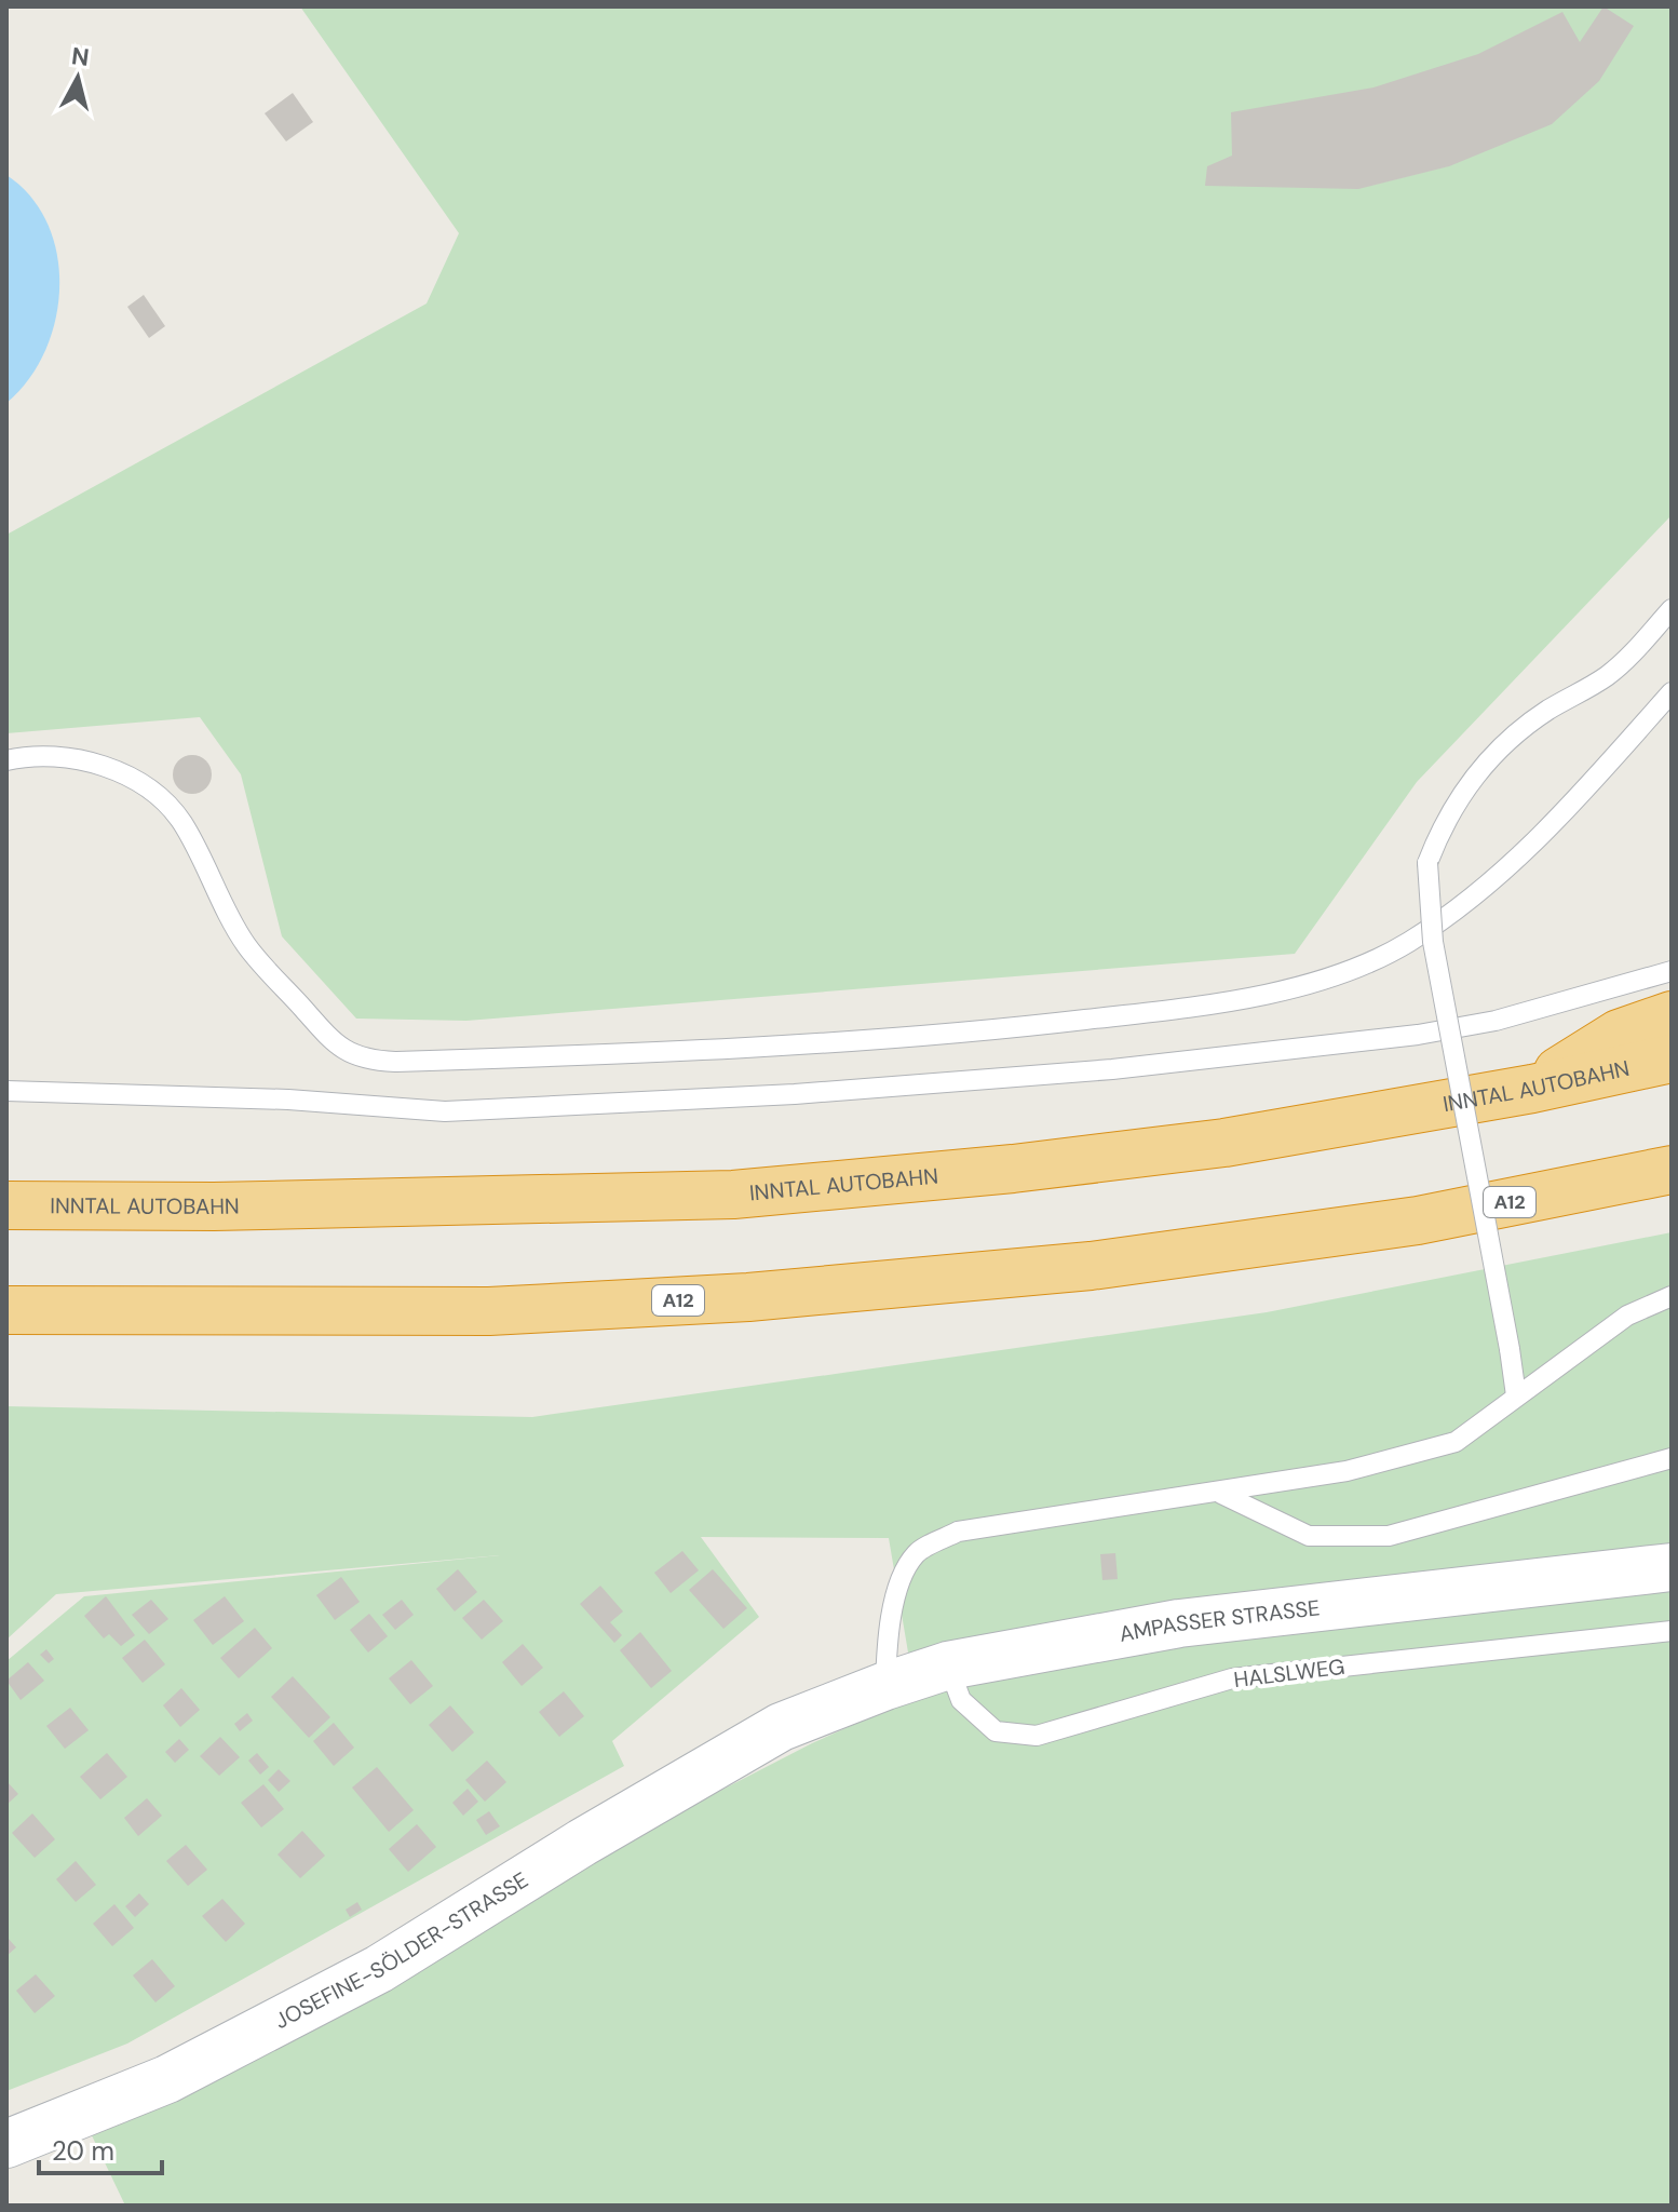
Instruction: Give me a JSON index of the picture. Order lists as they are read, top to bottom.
{
  "streets": {
    "highway": ["INNTAL AUTOBAHN", "A12"],
    "main road": ["AMPASSER STRASSE", "JOSEFINE-SÖLDER-STRASSE"],
    "lane": ["HALSLWEG"]
  },
  "crossings": [
    ["AMPASSER STRASSE", "HALSLWEG"],
    ["AMPASSER STRASSE", "JOSEFINE-SÖLDER-STRASSE"]
  ],
  "scale_bar": "20 m",
  "north": "top"
}
